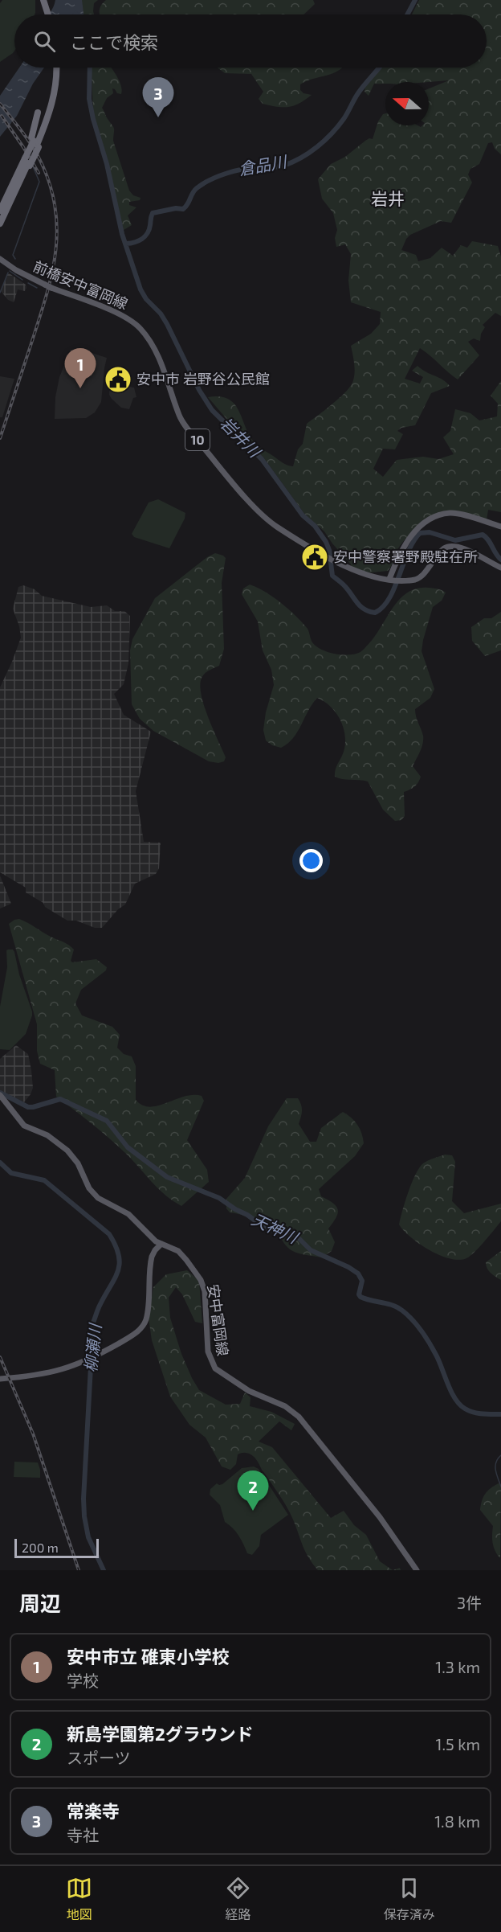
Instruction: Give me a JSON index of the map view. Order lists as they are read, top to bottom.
{
  "streets": {
    "main road": ["前橋安中富岡線", "10", "安中富岡線"]
  },
  "crossings": [
    ["前橋安中富岡線", "10"]
  ],
  "districts": ["岩井"],
  "water": [
    "倉品川",
    "岩井川",
    "天神川",
    "柳瀬川"
  ],
  "places": {
    "public building": ["安中市 岩野谷公民館", "安中警察署野殿駐在所"]
  },
  "scale_bar": "200 m",
  "north": "left",
  "page": {
    "search": "ここで検索",
    "pins": ["3", "1", "2"],
    "scale": "200 m",
    "heading": ["周辺", "3件"],
    "list": [
      {
        "mark": "1",
        "name": "安中市立 碓東小学校",
        "note": "学校",
        "value": "1.3 km"
      },
      {
        "mark": "2",
        "name": "新島学園第2グラウンド",
        "note": "スポーツ",
        "value": "1.5 km"
      },
      {
        "mark": "3",
        "name": "常楽寺",
        "note": "寺社",
        "value": "1.8 km"
      }
    ],
    "nav": ["地図", "経路", "保存済み"]
  }
}
